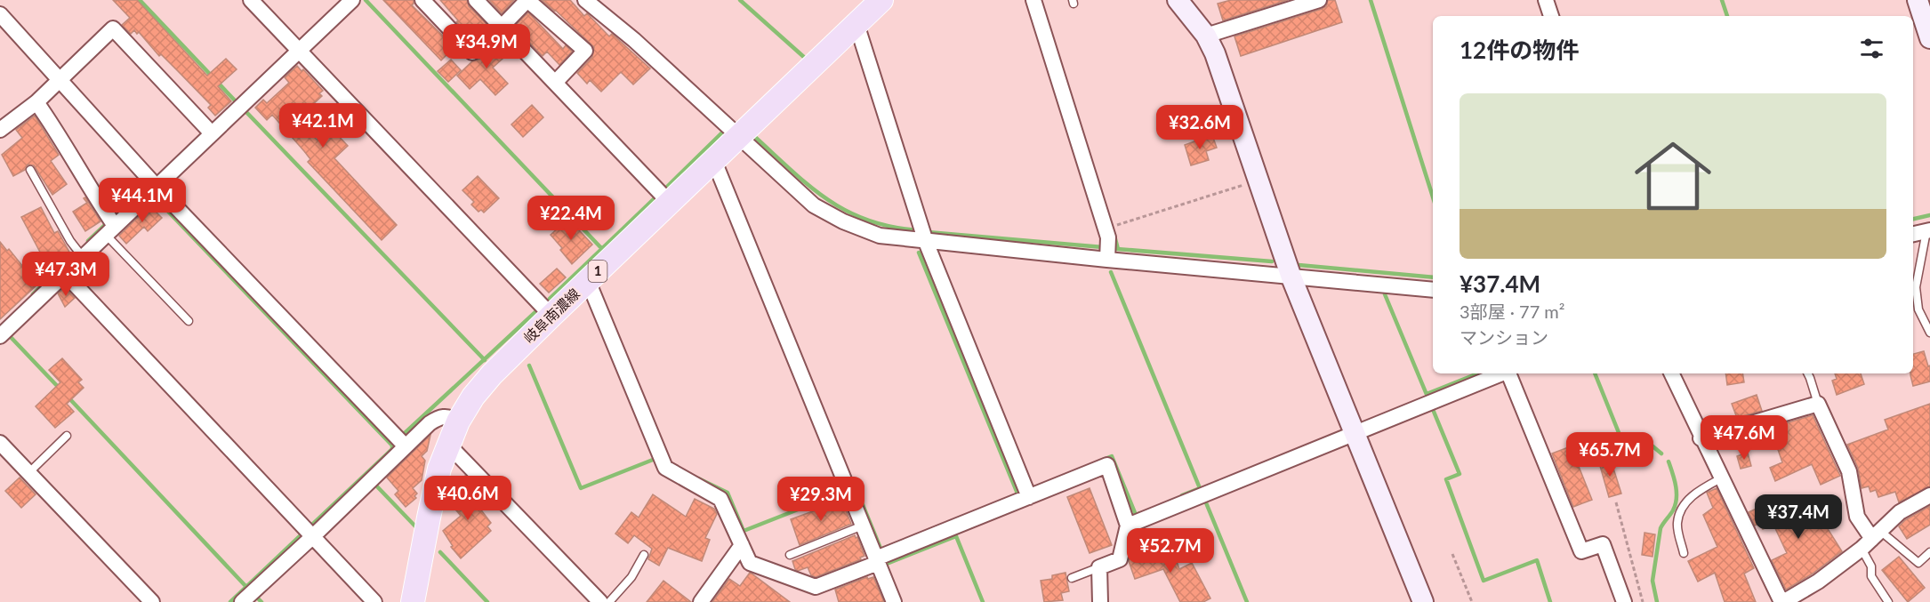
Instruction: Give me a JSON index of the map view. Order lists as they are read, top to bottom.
{
  "streets": {
    "main road": ["1", "岐阜南濃線"]
  },
  "page": {
    "heading": "12件の物件",
    "price": [
      "¥34.9M",
      "¥42.1M",
      "¥32.6M",
      "¥44.1M",
      "¥22.4M",
      "¥47.3M",
      "¥47.6M",
      "¥65.7M",
      "¥40.6M",
      "¥29.3M",
      "¥37.4M",
      "¥52.7M"
    ],
    "list": [
      {
        "name": "¥37.4M",
        "note": "3部屋 · 77 m² · マンション"
      }
    ]
  }
}
